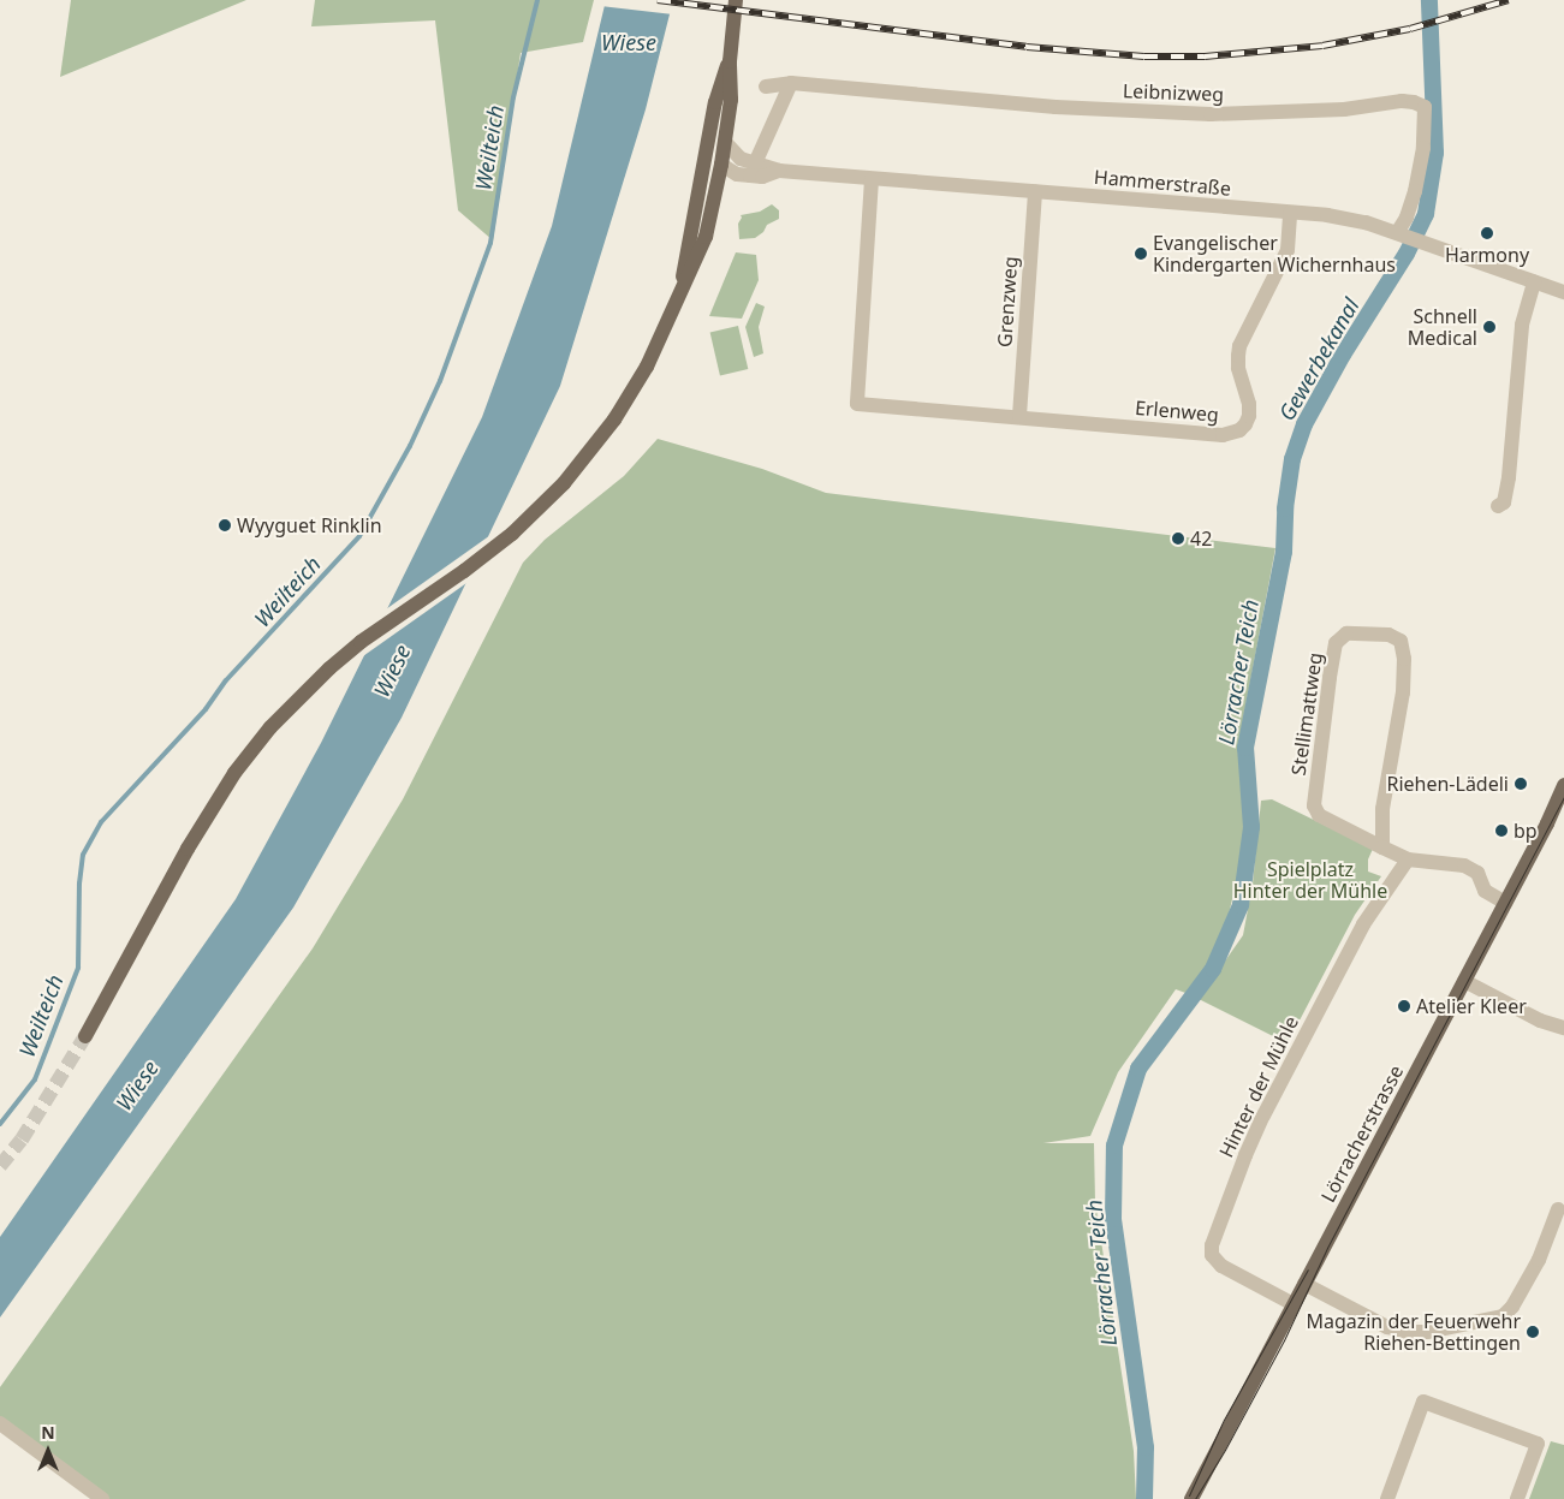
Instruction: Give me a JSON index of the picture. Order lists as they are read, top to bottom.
{
  "streets": {
    "main road": ["Lörracherstrasse"],
    "street": [
      "Leibnizweg",
      "Hammerstraße",
      "Grenzweg",
      "Erlenweg",
      "Stellimattweg",
      "Hinter der Mühle"
    ]
  },
  "crossings": [
    ["Leibnizweg", "Hammerstraße"],
    ["Hammerstraße", "Grenzweg"],
    ["Hammerstraße", "Erlenweg"],
    ["Grenzweg", "Erlenweg"],
    ["Stellimattweg", "Hinter der Mühle"],
    ["Stellimattweg", "Lörracherstrasse"],
    ["Hinter der Mühle", "Lörracherstrasse"]
  ],
  "water": [
    "Wiese",
    "Weilteich",
    "Gewerbekanal",
    "Lörracher Teich"
  ],
  "parks": ["Spielplatz Hinter der Mühle"],
  "places": [
    "Harmony",
    "Evangelischer Kindergarten Wichernhaus",
    "Schnell Medical",
    "Wyyguet Rinklin",
    "42",
    "Riehen-Lädeli",
    "bp",
    "Atelier Kleer",
    "Magazin der Feuerwehr Riehen-Bettingen"
  ],
  "north": "top"
}
